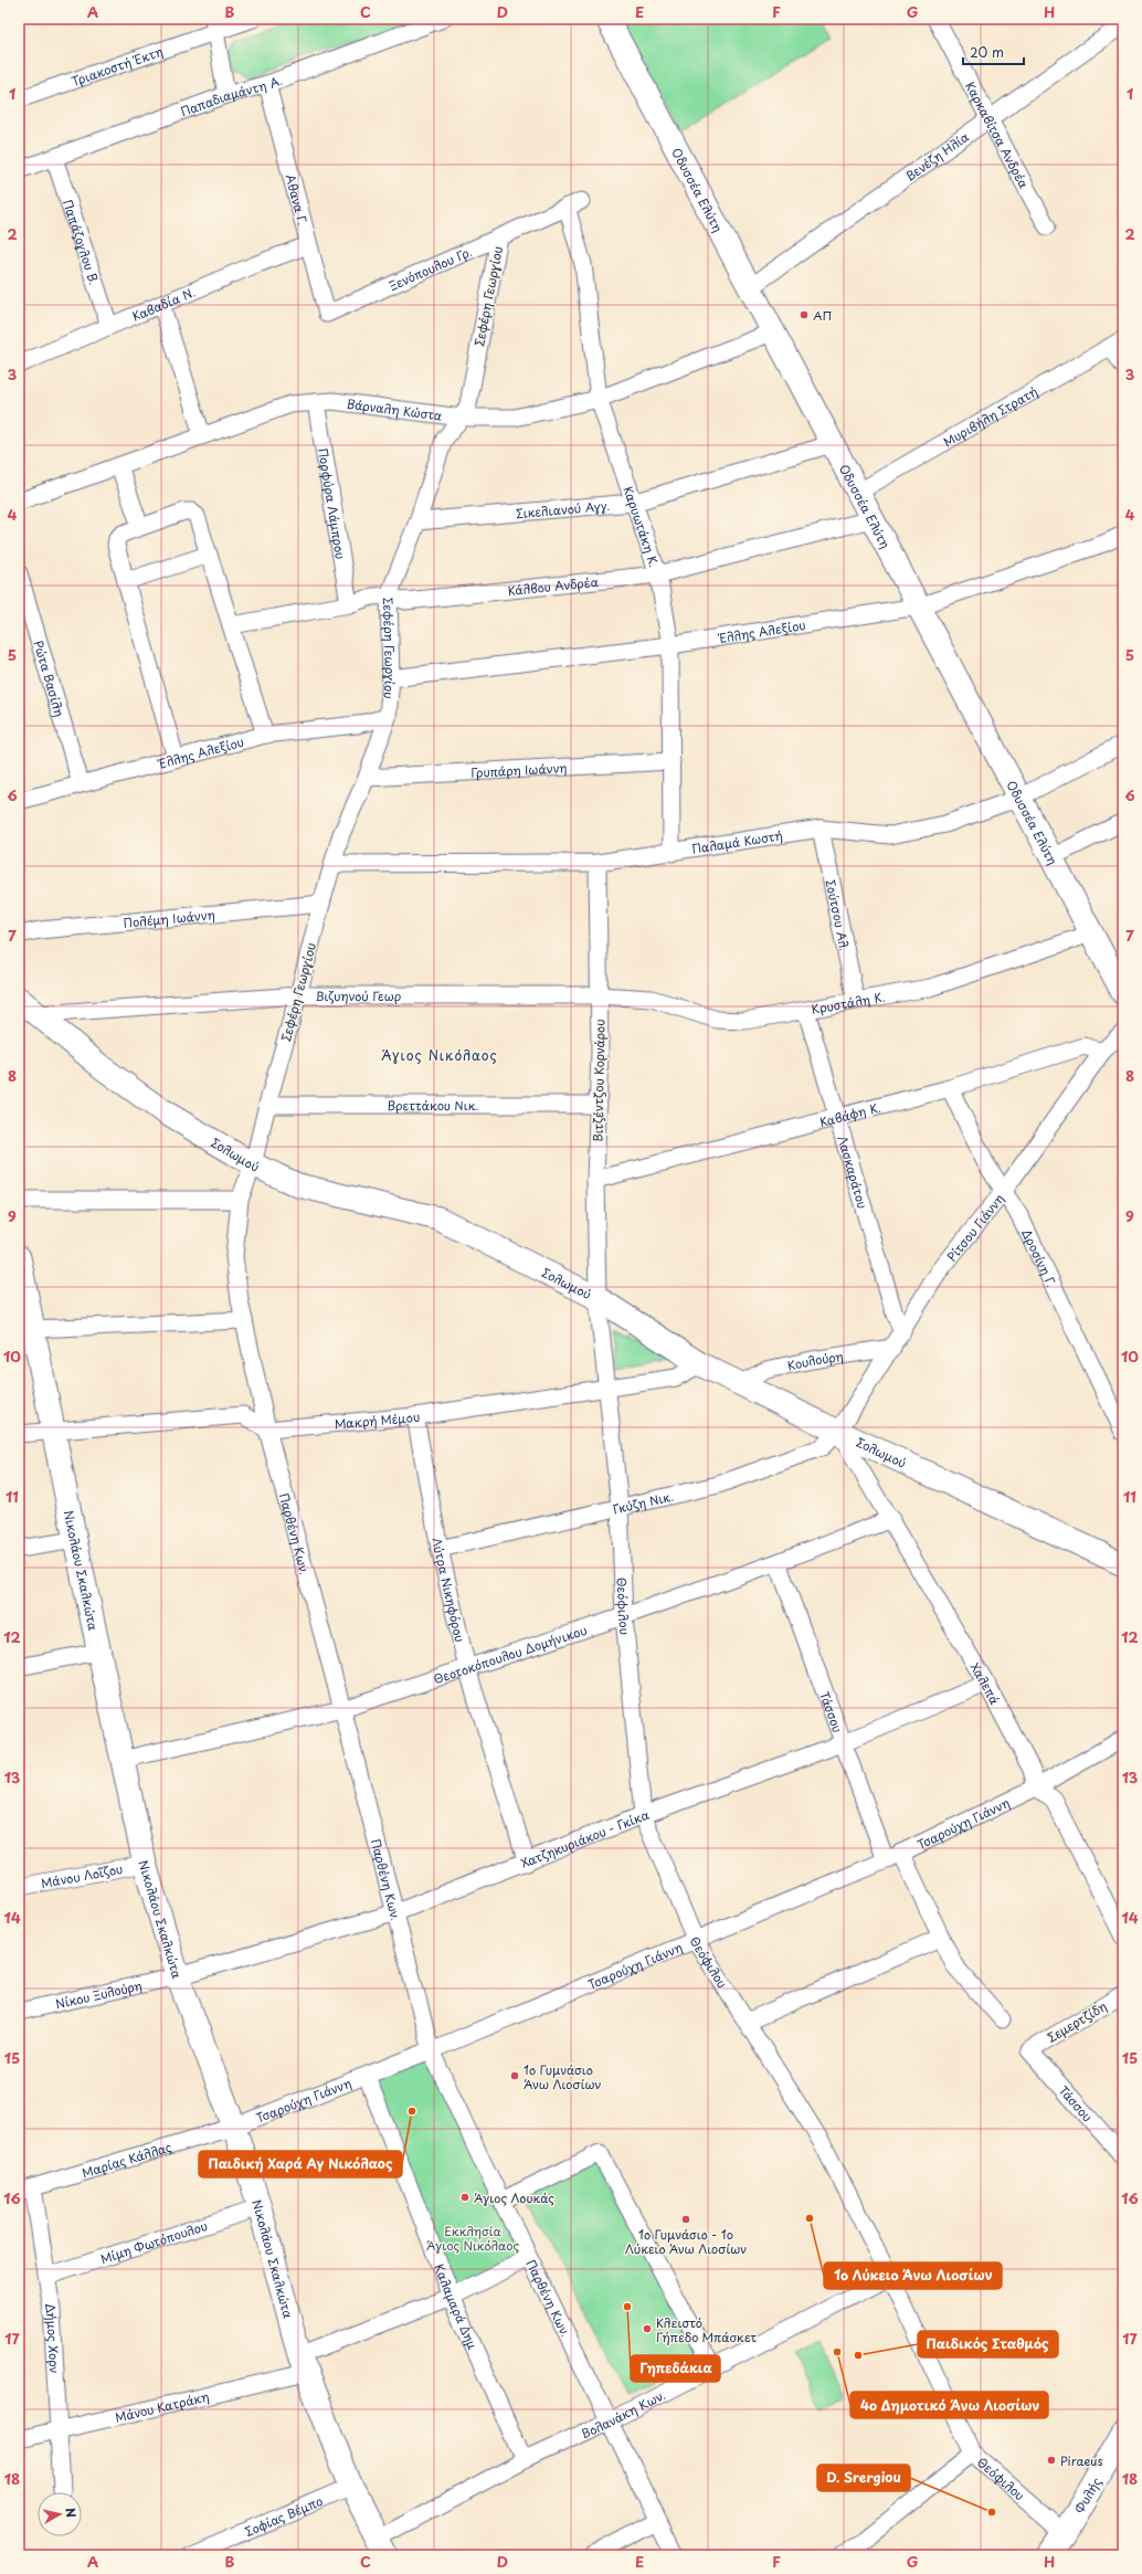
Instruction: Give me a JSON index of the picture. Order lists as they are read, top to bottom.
{
  "streets": {
    "main road": ["Φυλής"],
    "street": [
      "Τριακοστή Έκτη",
      "Παπαδιαμάντη Α.",
      "Καρκαβίτσα Ανδρέα",
      "Βενέζη Ηλία",
      "Οδυσσέα Ελύτη",
      "Αθανα Γ.",
      "Παπάζογλου Β.",
      "Ξενόπουλου Γρ.",
      "Σεφέρη Γεωργίου",
      "Καβαδία Ν.",
      "Βάρναλη Κώστα",
      "Μυριβήλη Στρατή",
      "Πορφύρα Λάμπρου",
      "Σικελιανού Αγγ.",
      "Καρυωτάκη Κ.",
      "Κάλβου Ανδρέα",
      "Έλλης Αλεξίου",
      "Ρώτα Βασίλη",
      "Γρυπάρη Ιωάννη",
      "Παλαμά Κωστή",
      "Σούτσου Αλ.",
      "Πολέμη Ιωάννη",
      "Βιζυηνού Γεωρ",
      "Κρυστάλη Κ.",
      "Βιτζέντζου Κορνάρου",
      "Βρεττάκου Νικ.",
      "Καβάφη Κ.",
      "Σολωμού",
      "Λασκαράτου",
      "Ρίτσου Γιάννη",
      "Δροσίνη Γ.",
      "Κουλούρη",
      "Μακρή Μέμου",
      "Γκύζη Νικ.",
      "Παρθένη Κων.",
      "Νικολάου Σκαλκώτα",
      "Λύτρα Νικηφόρου",
      "Θεόφιλου",
      "Θεοτοκόπουλου Δομήνικου",
      "Χαλεπά",
      "Τάσσου",
      "Τσαρούχη Γιάννη",
      "Χατζηκυριάκου - Γκίκα",
      "Μάνου Λοΐζου",
      "Νίκου Ξυλούρη",
      "Σεμερτζίδη",
      "Μαρίας Κάλλας",
      "Μίμη Φωτόπουλου",
      "Καλαμαρά Δημ",
      "Δήμος Χορν",
      "Μάνου Κατράκη",
      "Βολανάκη Κων.",
      "Σοφίας Βέμπο"
    ]
  },
  "crossings": [
    ["Παπαδιαμάντη Α.", "Αθανα Γ."],
    ["Παπαδιαμάντη Α.", "Παπάζογλου Β."],
    ["Καρκαβίτσα Ανδρέα", "Βενέζη Ηλία"],
    ["Βενέζη Ηλία", "Οδυσσέα Ελύτη"],
    ["Οδυσσέα Ελύτη", "Βάρναλη Κώστα"],
    ["Οδυσσέα Ελύτη", "Μυριβήλη Στρατή"],
    ["Οδυσσέα Ελύτη", "Σικελιανού Αγγ."],
    ["Οδυσσέα Ελύτη", "Κάλβου Ανδρέα"],
    ["Οδυσσέα Ελύτη", "Έλλης Αλεξίου"],
    ["Οδυσσέα Ελύτη", "Παλαμά Κωστή"],
    ["Οδυσσέα Ελύτη", "Κρυστάλη Κ."],
    ["Αθανα Γ.", "Ξενόπουλου Γρ."],
    ["Αθανα Γ.", "Καβαδία Ν."],
    ["Παπάζογλου Β.", "Καβαδία Ν."],
    ["Ξενόπουλου Γρ.", "Σεφέρη Γεωργίου"],
    ["Ξενόπουλου Γρ.", "Καρυωτάκη Κ."],
    ["Σεφέρη Γεωργίου", "Βάρναλη Κώστα"],
    ["Σεφέρη Γεωργίου", "Σικελιανού Αγγ."],
    ["Σεφέρη Γεωργίου", "Κάλβου Ανδρέα"],
    ["Σεφέρη Γεωργίου", "Έλλης Αλεξίου"],
    ["Σεφέρη Γεωργίου", "Γρυπάρη Ιωάννη"],
    ["Σεφέρη Γεωργίου", "Παλαμά Κωστή"],
    ["Σεφέρη Γεωργίου", "Πολέμη Ιωάννη"],
    ["Σεφέρη Γεωργίου", "Βιζυηνού Γεωρ"],
    ["Σεφέρη Γεωργίου", "Βρεττάκου Νικ."],
    ["Σεφέρη Γεωργίου", "Σολωμού"],
    ["Σεφέρη Γεωργίου", "Παρθένη Κων."],
    ["Βάρναλη Κώστα", "Πορφύρα Λάμπρου"],
    ["Βάρναλη Κώστα", "Καρυωτάκη Κ."],
    ["Πορφύρα Λάμπρου", "Κάλβου Ανδρέα"],
    ["Σικελιανού Αγγ.", "Καρυωτάκη Κ."],
    ["Καρυωτάκη Κ.", "Κάλβου Ανδρέα"],
    ["Καρυωτάκη Κ.", "Έλλης Αλεξίου"],
    ["Καρυωτάκη Κ.", "Γρυπάρη Ιωάννη"],
    ["Καρυωτάκη Κ.", "Παλαμά Κωστή"],
    ["Έλλης Αλεξίου", "Ρώτα Βασίλη"],
    ["Παλαμά Κωστή", "Σούτσου Αλ."],
    ["Παλαμά Κωστή", "Βιτζέντζου Κορνάρου"],
    ["Σούτσου Αλ.", "Κρυστάλη Κ."],
    ["Βιζυηνού Γεωρ", "Κρυστάλη Κ."],
    ["Βιζυηνού Γεωρ", "Βιτζέντζου Κορνάρου"],
    ["Βιζυηνού Γεωρ", "Σολωμού"],
    ["Κρυστάλη Κ.", "Βιτζέντζου Κορνάρου"],
    ["Κρυστάλη Κ.", "Λασκαράτου"],
    ["Βιτζέντζου Κορνάρου", "Βρεττάκου Νικ."],
    ["Βιτζέντζου Κορνάρου", "Καβάφη Κ."],
    ["Βιτζέντζου Κορνάρου", "Σολωμού"],
    ["Βιτζέντζου Κορνάρου", "Θεόφιλου"],
    ["Καβάφη Κ.", "Λασκαράτου"],
    ["Καβάφη Κ.", "Ρίτσου Γιάννη"],
    ["Καβάφη Κ.", "Δροσίνη Γ."],
    ["Σολωμού", "Ρίτσου Γιάννη"],
    ["Σολωμού", "Κουλούρη"],
    ["Σολωμού", "Μακρή Μέμου"],
    ["Σολωμού", "Γκύζη Νικ."],
    ["Σολωμού", "Παρθένη Κων."],
    ["Σολωμού", "Θεόφιλου"],
    ["Σολωμού", "Χαλεπά"],
    ["Λασκαράτου", "Ρίτσου Γιάννη"],
    ["Ρίτσου Γιάννη", "Δροσίνη Γ."],
    ["Ρίτσου Γιάννη", "Κουλούρη"],
    ["Ρίτσου Γιάννη", "Γκύζη Νικ."],
    ["Ρίτσου Γιάννη", "Χαλεπά"],
    ["Μακρή Μέμου", "Παρθένη Κων."],
    ["Μακρή Μέμου", "Λύτρα Νικηφόρου"],
    ["Μακρή Μέμου", "Θεόφιλου"],
    ["Γκύζη Νικ.", "Λύτρα Νικηφόρου"],
    ["Γκύζη Νικ.", "Θεόφιλου"],
    ["Γκύζη Νικ.", "Χαλεπά"],
    ["Παρθένη Κων.", "Θεοτοκόπουλου Δομήνικου"],
    ["Παρθένη Κων.", "Τσαρούχη Γιάννη"],
    ["Παρθένη Κων.", "Χατζηκυριάκου - Γκίκα"],
    ["Παρθένη Κων.", "Μάνου Κατράκη"],
    ["Παρθένη Κων.", "Βολανάκη Κων."],
    ["Νικολάου Σκαλκώτα", "Θεοτοκόπουλου Δομήνικου"],
    ["Νικολάου Σκαλκώτα", "Τσαρούχη Γιάννη"],
    ["Νικολάου Σκαλκώτα", "Χατζηκυριάκου - Γκίκα"],
    ["Νικολάου Σκαλκώτα", "Μάνου Λοΐζου"],
    ["Νικολάου Σκαλκώτα", "Νίκου Ξυλούρη"],
    ["Νικολάου Σκαλκώτα", "Μαρίας Κάλλας"],
    ["Νικολάου Σκαλκώτα", "Μίμη Φωτόπουλου"],
    ["Νικολάου Σκαλκώτα", "Μάνου Κατράκη"],
    ["Νικολάου Σκαλκώτα", "Βολανάκη Κων."],
    ["Νικολάου Σκαλκώτα", "Σοφίας Βέμπο"],
    ["Λύτρα Νικηφόρου", "Θεοτοκόπουλου Δομήνικου"],
    ["Λύτρα Νικηφόρου", "Χατζηκυριάκου - Γκίκα"],
    ["Θεόφιλου", "Θεοτοκόπουλου Δομήνικου"],
    ["Θεόφιλου", "Τσαρούχη Γιάννη"],
    ["Θεόφιλου", "Χατζηκυριάκου - Γκίκα"],
    ["Θεόφιλου", "Βολανάκη Κων."],
    ["Θεόφιλου", "Φυλής"],
    ["Θεοτοκόπουλου Δομήνικου", "Χαλεπά"],
    ["Θεοτοκόπουλου Δομήνικου", "Τάσσου"],
    ["Χαλεπά", "Τσαρούχη Γιάννη"],
    ["Χαλεπά", "Χατζηκυριάκου - Γκίκα"],
    ["Τάσσου", "Τσαρούχη Γιάννη"],
    ["Τάσσου", "Χατζηκυριάκου - Γκίκα"],
    ["Τάσσου", "Σεμερτζίδη"],
    ["Τσαρούχη Γιάννη", "Μαρίας Κάλλας"],
    ["Τσαρούχη Γιάννη", "Καλαμαρά Δημ"],
    ["Χατζηκυριάκου - Γκίκα", "Νίκου Ξυλούρη"],
    ["Μαρίας Κάλλας", "Δήμος Χορν"],
    ["Μίμη Φωτόπουλου", "Δήμος Χορν"],
    ["Καλαμαρά Δημ", "Μάνου Κατράκη"],
    ["Καλαμαρά Δημ", "Βολανάκη Κων."],
    ["Δήμος Χορν", "Μάνου Κατράκη"]
  ],
  "districts": ["Άγιος Νικόλαος"],
  "parks": ["Εκκλησία Άγιος Νικόλαος"],
  "places": [
    "ΑΠ",
    "1ο Γυμνάσιο Άνω Λιοσίων",
    "Παιδική Χαρά Αγ Νικόλαος",
    "Άγιος Λουκάς",
    "1ο Λύκειο Άνω Λιοσίων",
    "1ο Γυμνάσιο - 1ο Λύκειο Άνω Λιοσίων",
    "Γηπεδάκια",
    "Κλειστό Γήπεδο Μπάσκετ",
    "4ο Δημοτικό Άνω Λιοσίων",
    "Παιδικός Σταθμός",
    "Piraeus",
    "D. Srergiou"
  ],
  "scale_bar": "20 m",
  "north": "right",
  "grid": {
    "columns": [
      "A",
      "B",
      "C",
      "D",
      "E",
      "F",
      "G",
      "H"
    ],
    "rows": [
      "1",
      "2",
      "3",
      "4",
      "5",
      "6",
      "7",
      "8",
      "9",
      "10",
      "11",
      "12",
      "13",
      "14",
      "15",
      "16",
      "17",
      "18"
    ]
  }
}
